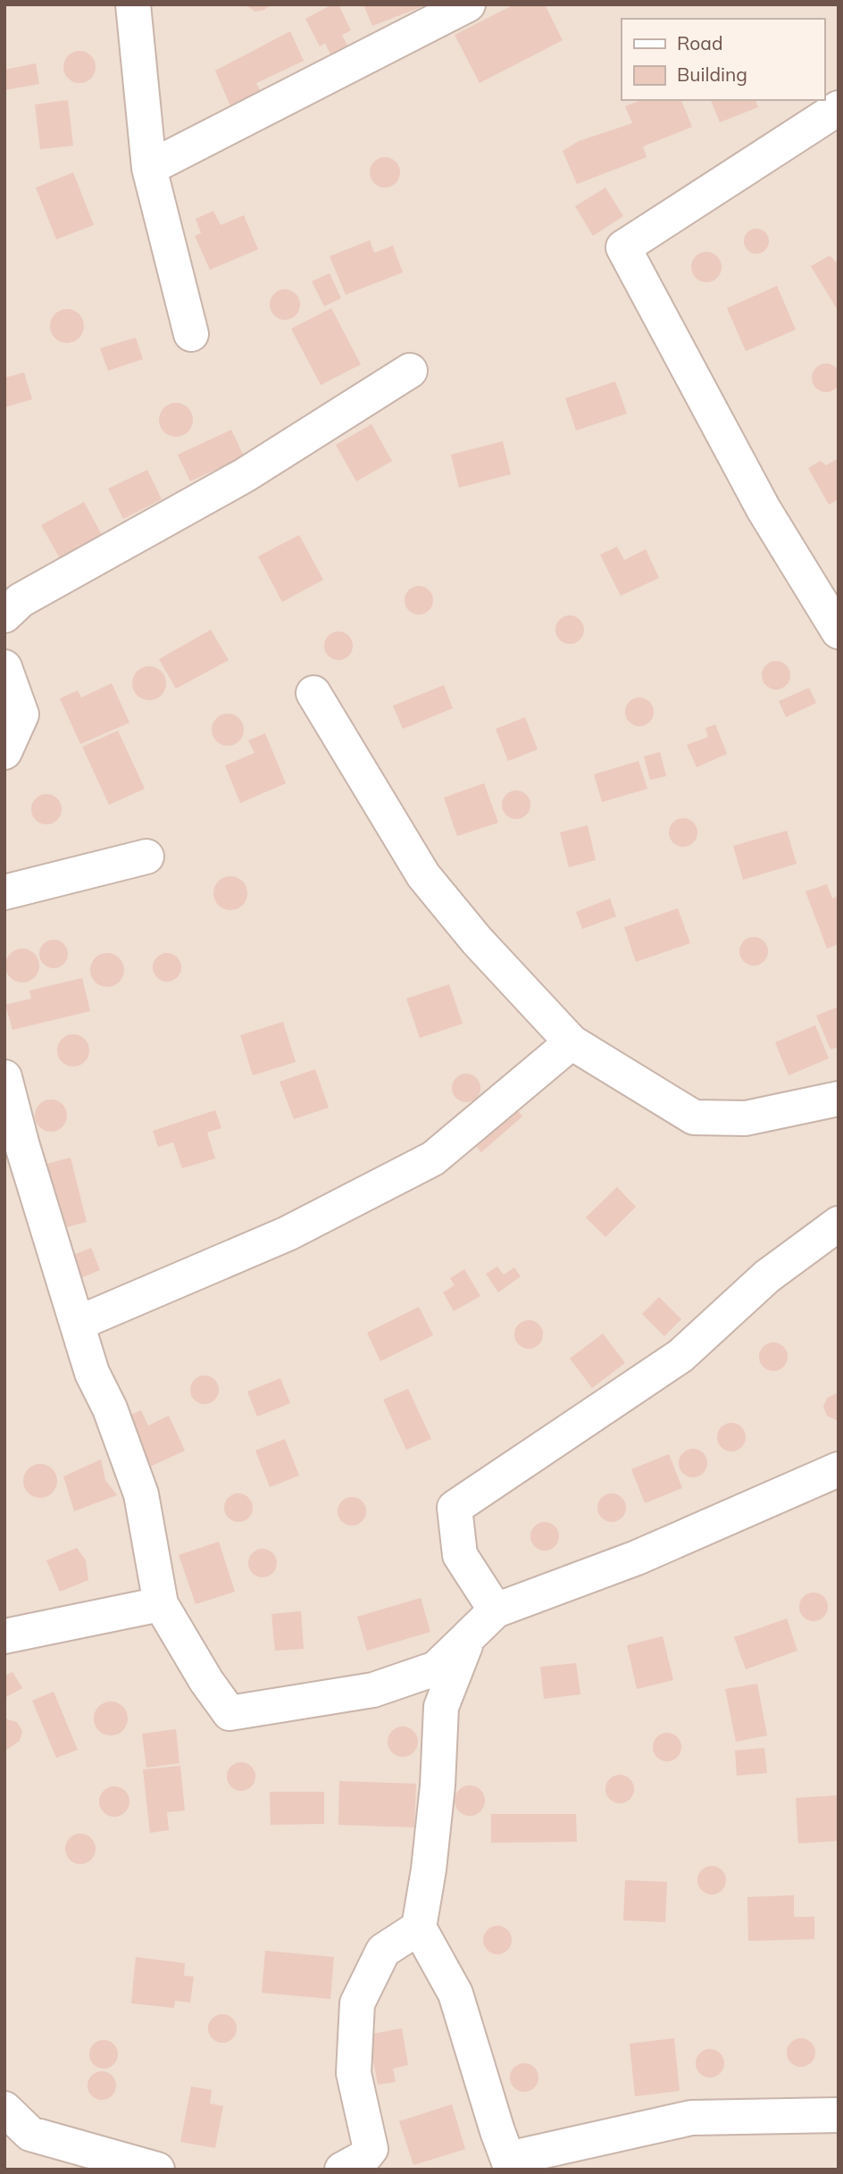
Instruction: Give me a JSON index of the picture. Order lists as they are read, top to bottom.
{
  "legend": ["Road", "Building"]
}
